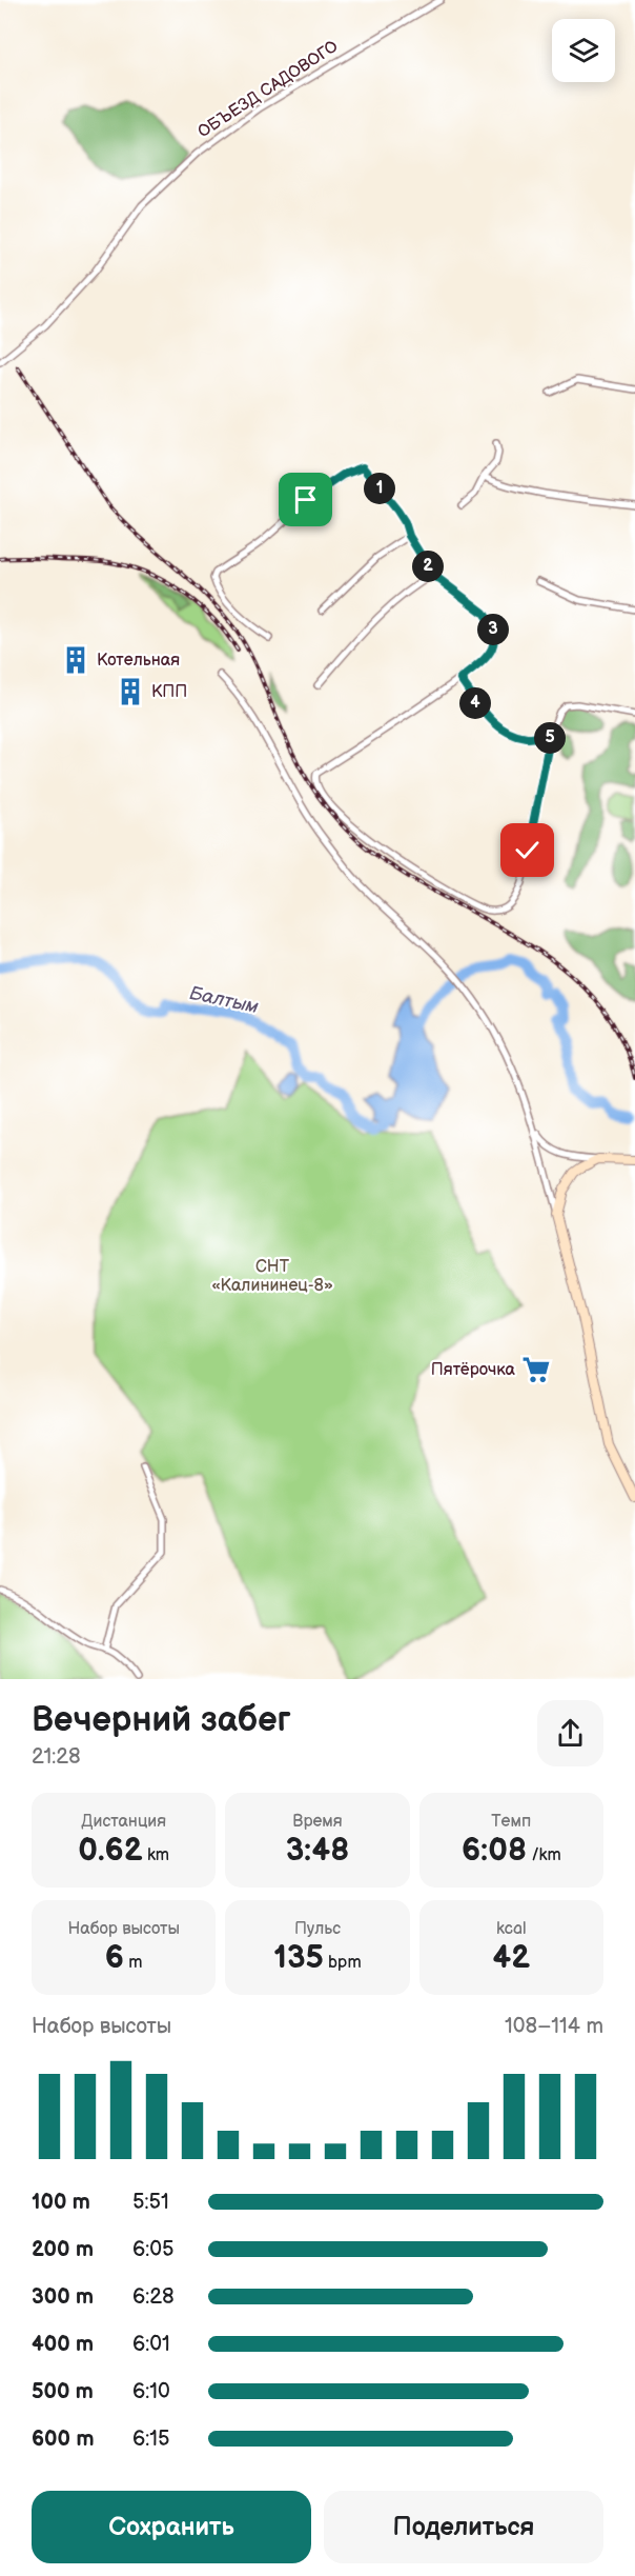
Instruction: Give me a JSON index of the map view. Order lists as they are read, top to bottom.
{
  "streets": {
    "street": ["ОБЪЕЗД САДОВОГО"]
  },
  "water": ["Балтым"],
  "parks": ["СНТ «Калининец-8»"],
  "places": {
    "building": ["Котельная", "КПП"],
    "supermarket": ["Пятёрочка"]
  },
  "page": {
    "pins": [
      "1",
      "2",
      "3",
      "4",
      "5"
    ],
    "heading": ["Вечерний забег", "21:28"],
    "stats": [
      ["Дистанция", "0.62 km"],
      ["Время", "3:48"],
      ["Темп", "6:08 /km"],
      ["Набор высоты", "6 m"],
      ["Пульс", "135 bpm"],
      ["kcal", "42"]
    ],
    "chart": ["Набор высоты", "108–114 m"],
    "list": [
      {
        "name": "100 m",
        "note": "5:51"
      },
      {
        "name": "200 m",
        "note": "6:05"
      },
      {
        "name": "300 m",
        "note": "6:28"
      },
      {
        "name": "400 m",
        "note": "6:01"
      },
      {
        "name": "500 m",
        "note": "6:10"
      },
      {
        "name": "600 m",
        "note": "6:15"
      }
    ],
    "buttons": ["Сохранить", "Поделиться"]
  }
}
